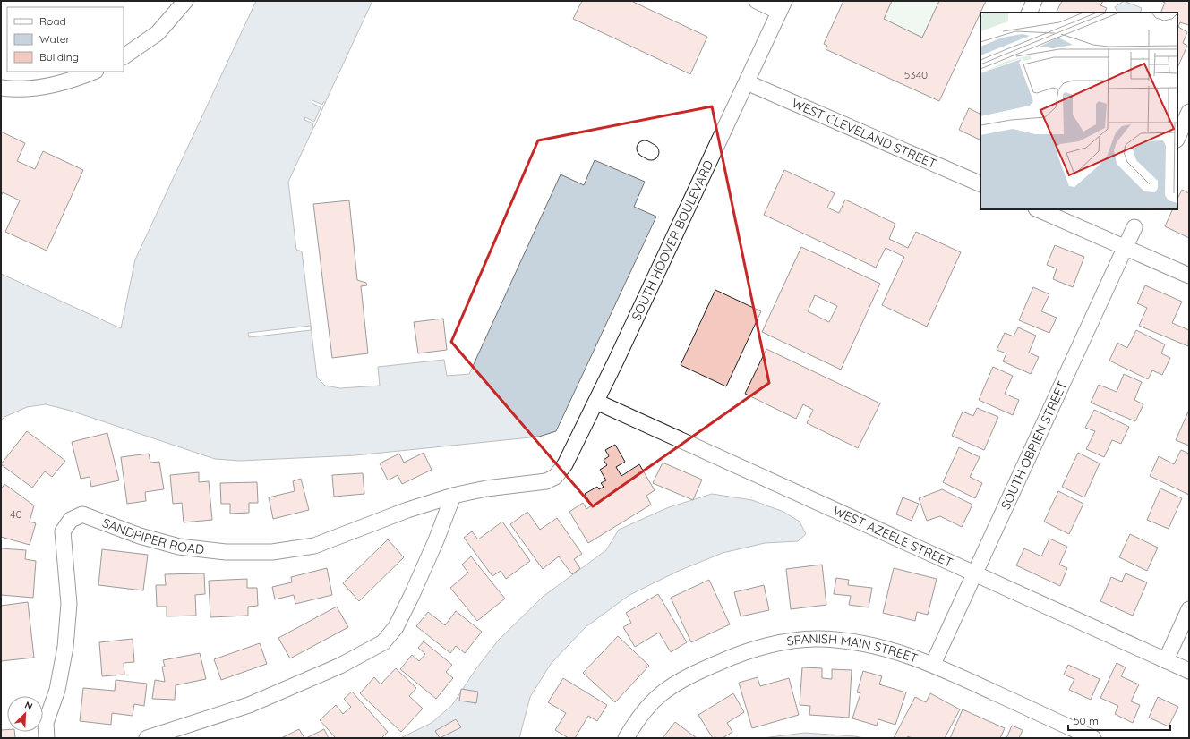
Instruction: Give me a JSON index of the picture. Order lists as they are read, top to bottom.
{
  "streets": {
    "street": [
      "WEST CLEVELAND STREET",
      "SOUTH HOOVER BOULEVARD",
      "SOUTH OBRIEN STREET",
      "SANDPIPER ROAD",
      "WEST AZEELE STREET",
      "SPANISH MAIN STREET"
    ]
  },
  "crossings": [
    ["WEST CLEVELAND STREET", "SOUTH HOOVER BOULEVARD"],
    ["SOUTH HOOVER BOULEVARD", "SANDPIPER ROAD"],
    ["SOUTH HOOVER BOULEVARD", "WEST AZEELE STREET"],
    ["SOUTH OBRIEN STREET", "WEST AZEELE STREET"],
    ["SOUTH OBRIEN STREET", "SPANISH MAIN STREET"]
  ],
  "house_numbers": ["5340", "40"],
  "legend": ["Road", "Water", "Building"],
  "scale_bar": "50 m",
  "north": "top right"
}
